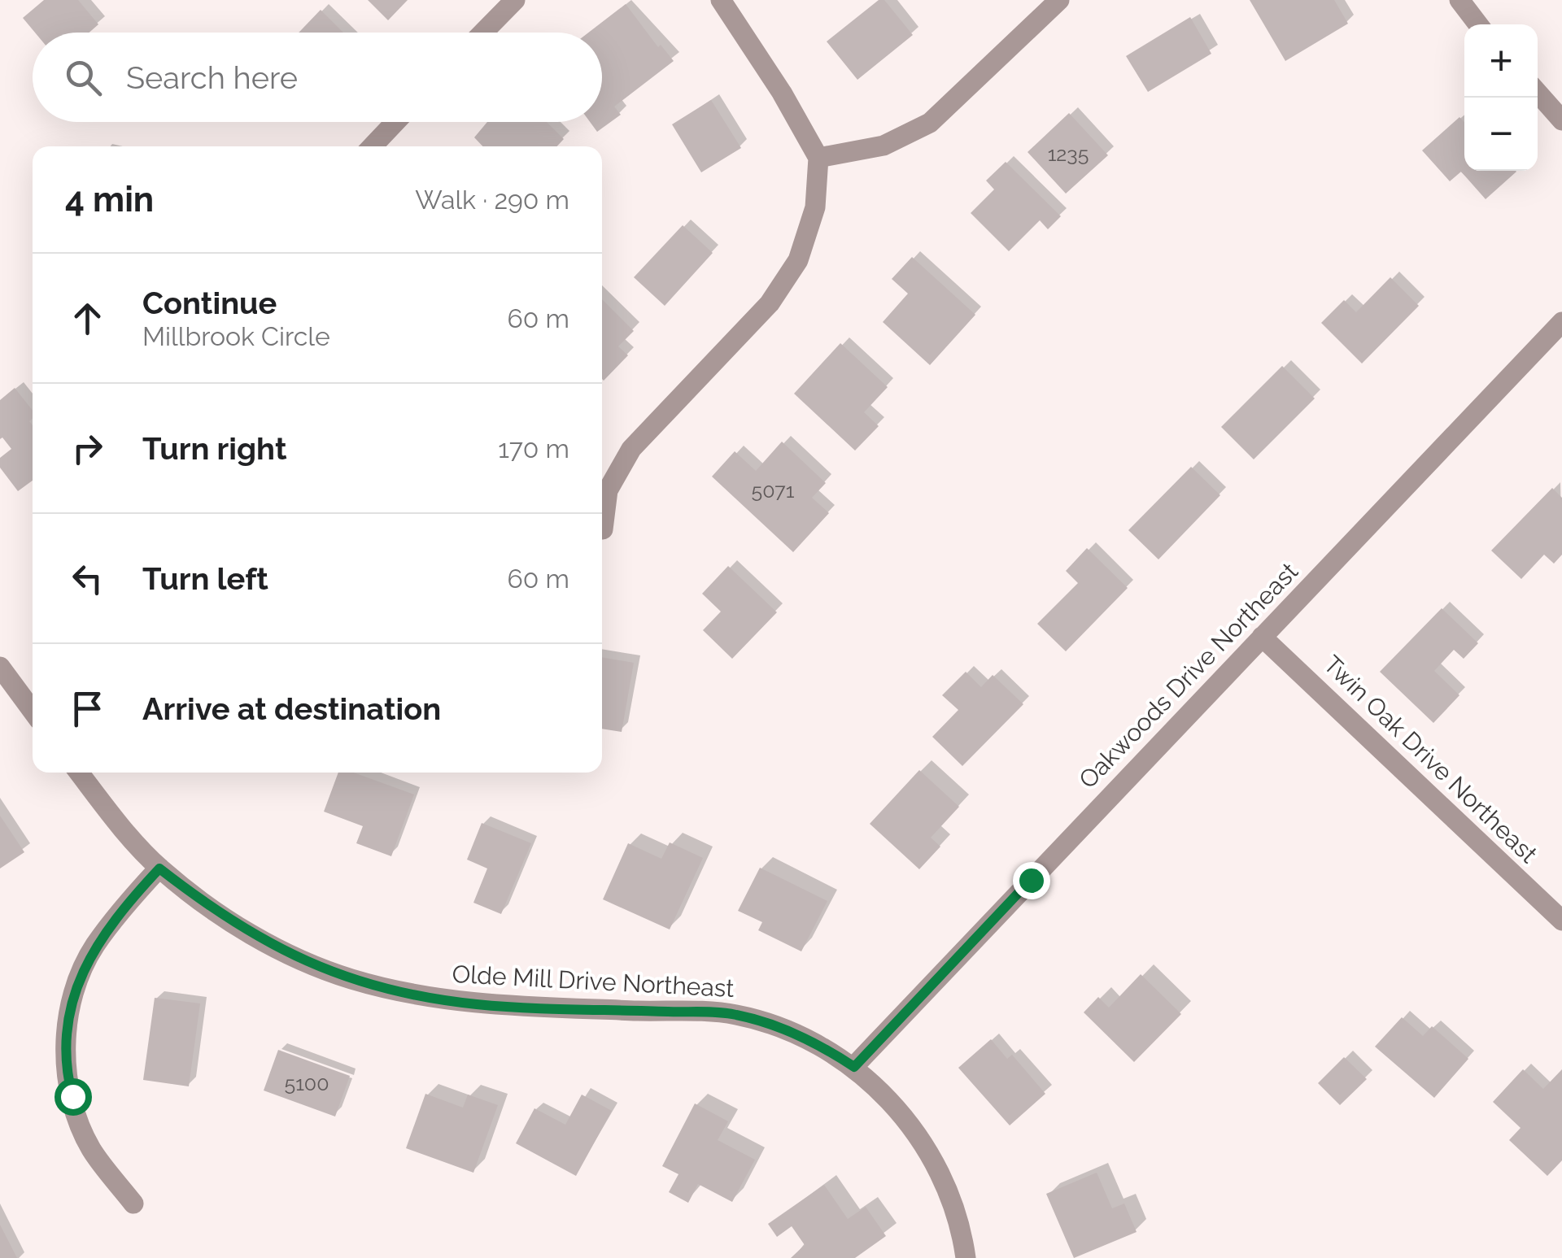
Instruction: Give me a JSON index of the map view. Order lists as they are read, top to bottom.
{
  "streets": {
    "street": ["Oakwoods Drive Northeast", "Twin Oak Drive Northeast", "Olde Mill Drive Northeast"]
  },
  "crossings": [
    ["Oakwoods Drive Northeast", "Twin Oak Drive Northeast"],
    ["Oakwoods Drive Northeast", "Olde Mill Drive Northeast"]
  ],
  "house_numbers": ["1235", "5071", "5100"],
  "page": {
    "map_buttons": ["+", "−"],
    "search": "Search here",
    "heading": ["4 min", "Walk · 290 m"],
    "list": [
      ["Continue", "Millbrook Circle", "60 m"],
      ["Turn right", "170 m"],
      ["Turn left", "60 m"],
      "Arrive at destination"
    ]
  }
}
